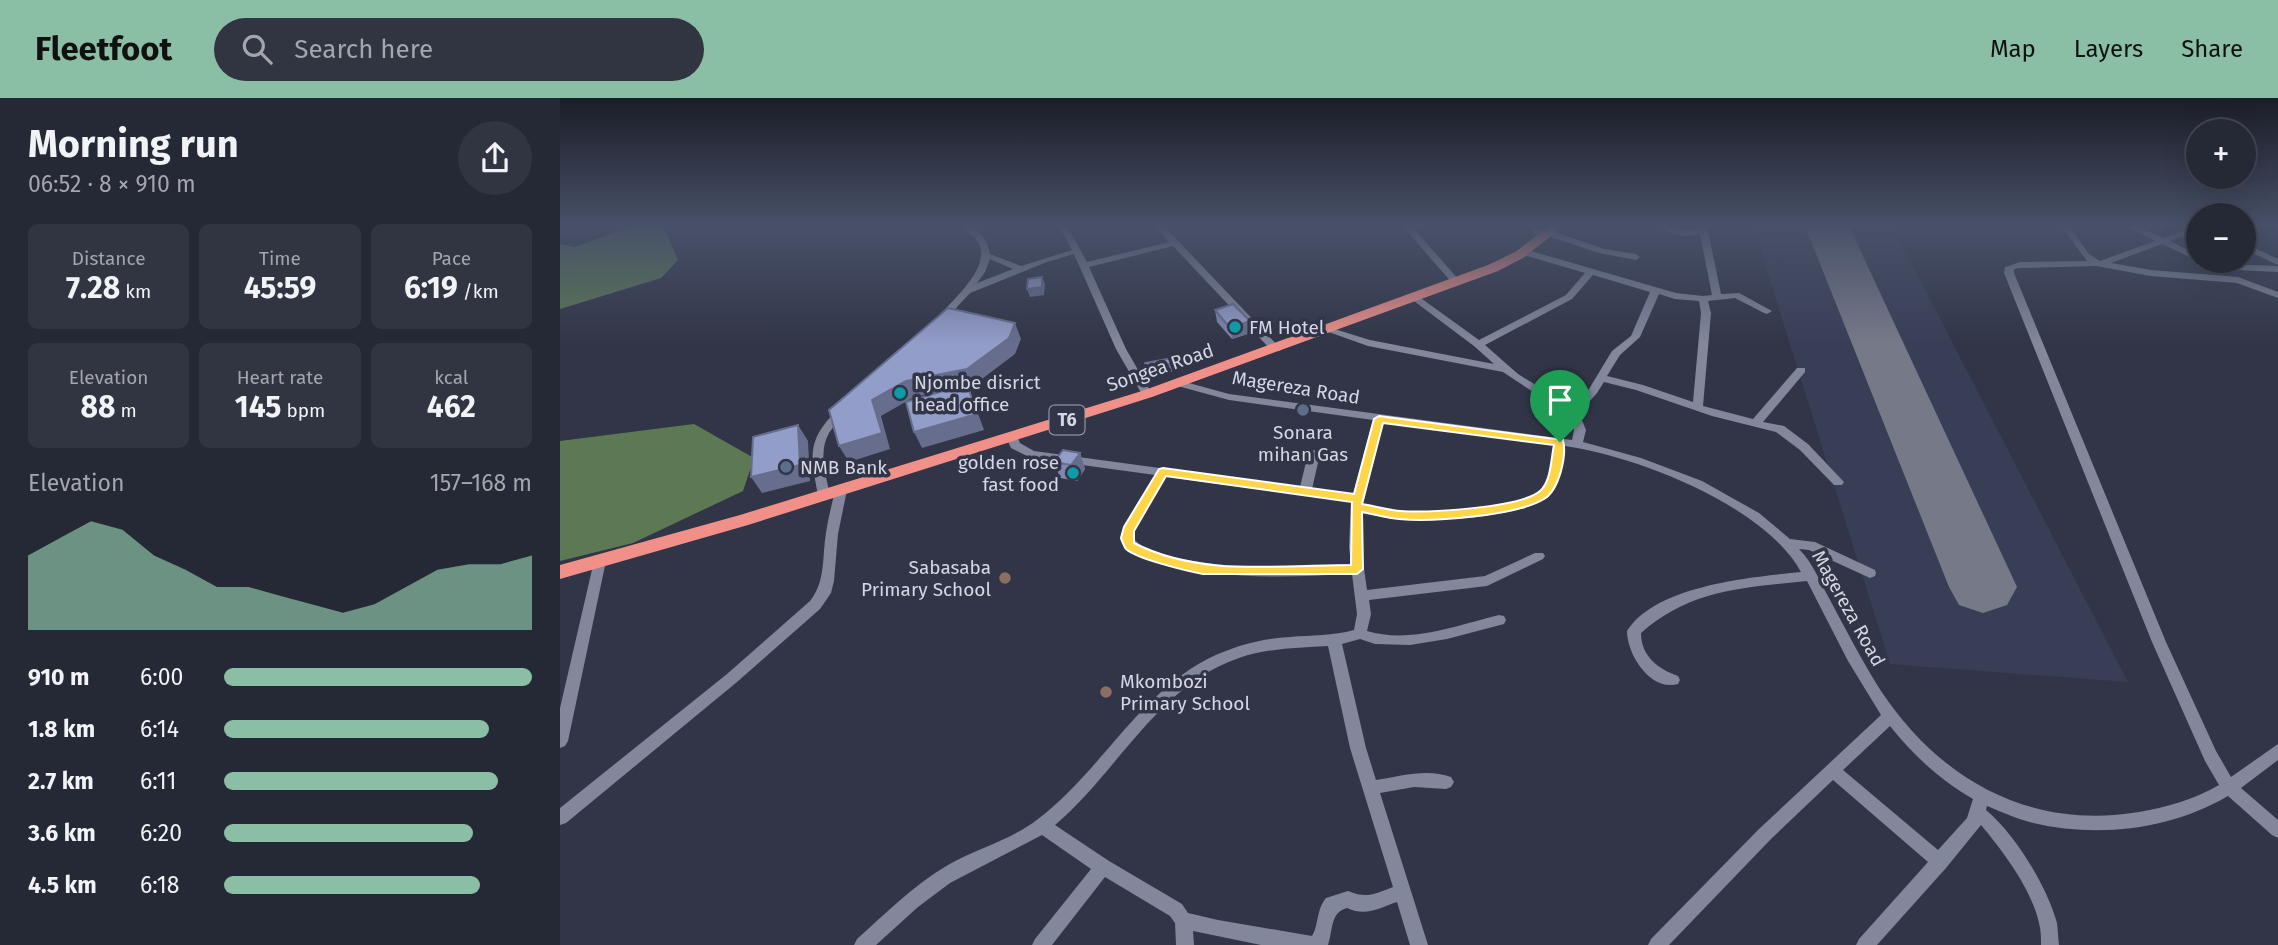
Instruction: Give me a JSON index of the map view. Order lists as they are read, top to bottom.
{
  "streets": {
    "highway": ["Songea Road", "T6"],
    "street": ["Magereza Road"]
  },
  "crossings": [
    ["Songea Road", "Magereza Road"]
  ],
  "places": [
    "FM Hotel",
    "Njombe disrict head office",
    "Sonara mihan Gas",
    "NMB Bank",
    "golden rose fast food",
    "Sabasaba Primary School",
    "Mkombozi Primary School"
  ],
  "page": {
    "header": "Fleetfoot",
    "search": "Search here",
    "nav": ["Map", "Layers", "Share"],
    "heading": ["Morning run", "06:52 · 8 × 910 m"],
    "map_buttons": ["+", "−"],
    "stats": [
      ["Distance", "7.28 km"],
      ["Time", "45:59"],
      ["Pace", "6:19 /km"],
      ["Elevation", "88 m"],
      ["Heart rate", "145 bpm"],
      ["kcal", "462"]
    ],
    "chart": ["Elevation", "157–168 m"],
    "list": [
      {
        "name": "910 m",
        "note": "6:00"
      },
      {
        "name": "1.8 km",
        "note": "6:14"
      },
      {
        "name": "2.7 km",
        "note": "6:11"
      },
      {
        "name": "3.6 km",
        "note": "6:20"
      },
      {
        "name": "4.5 km",
        "note": "6:18"
      }
    ]
  }
}
